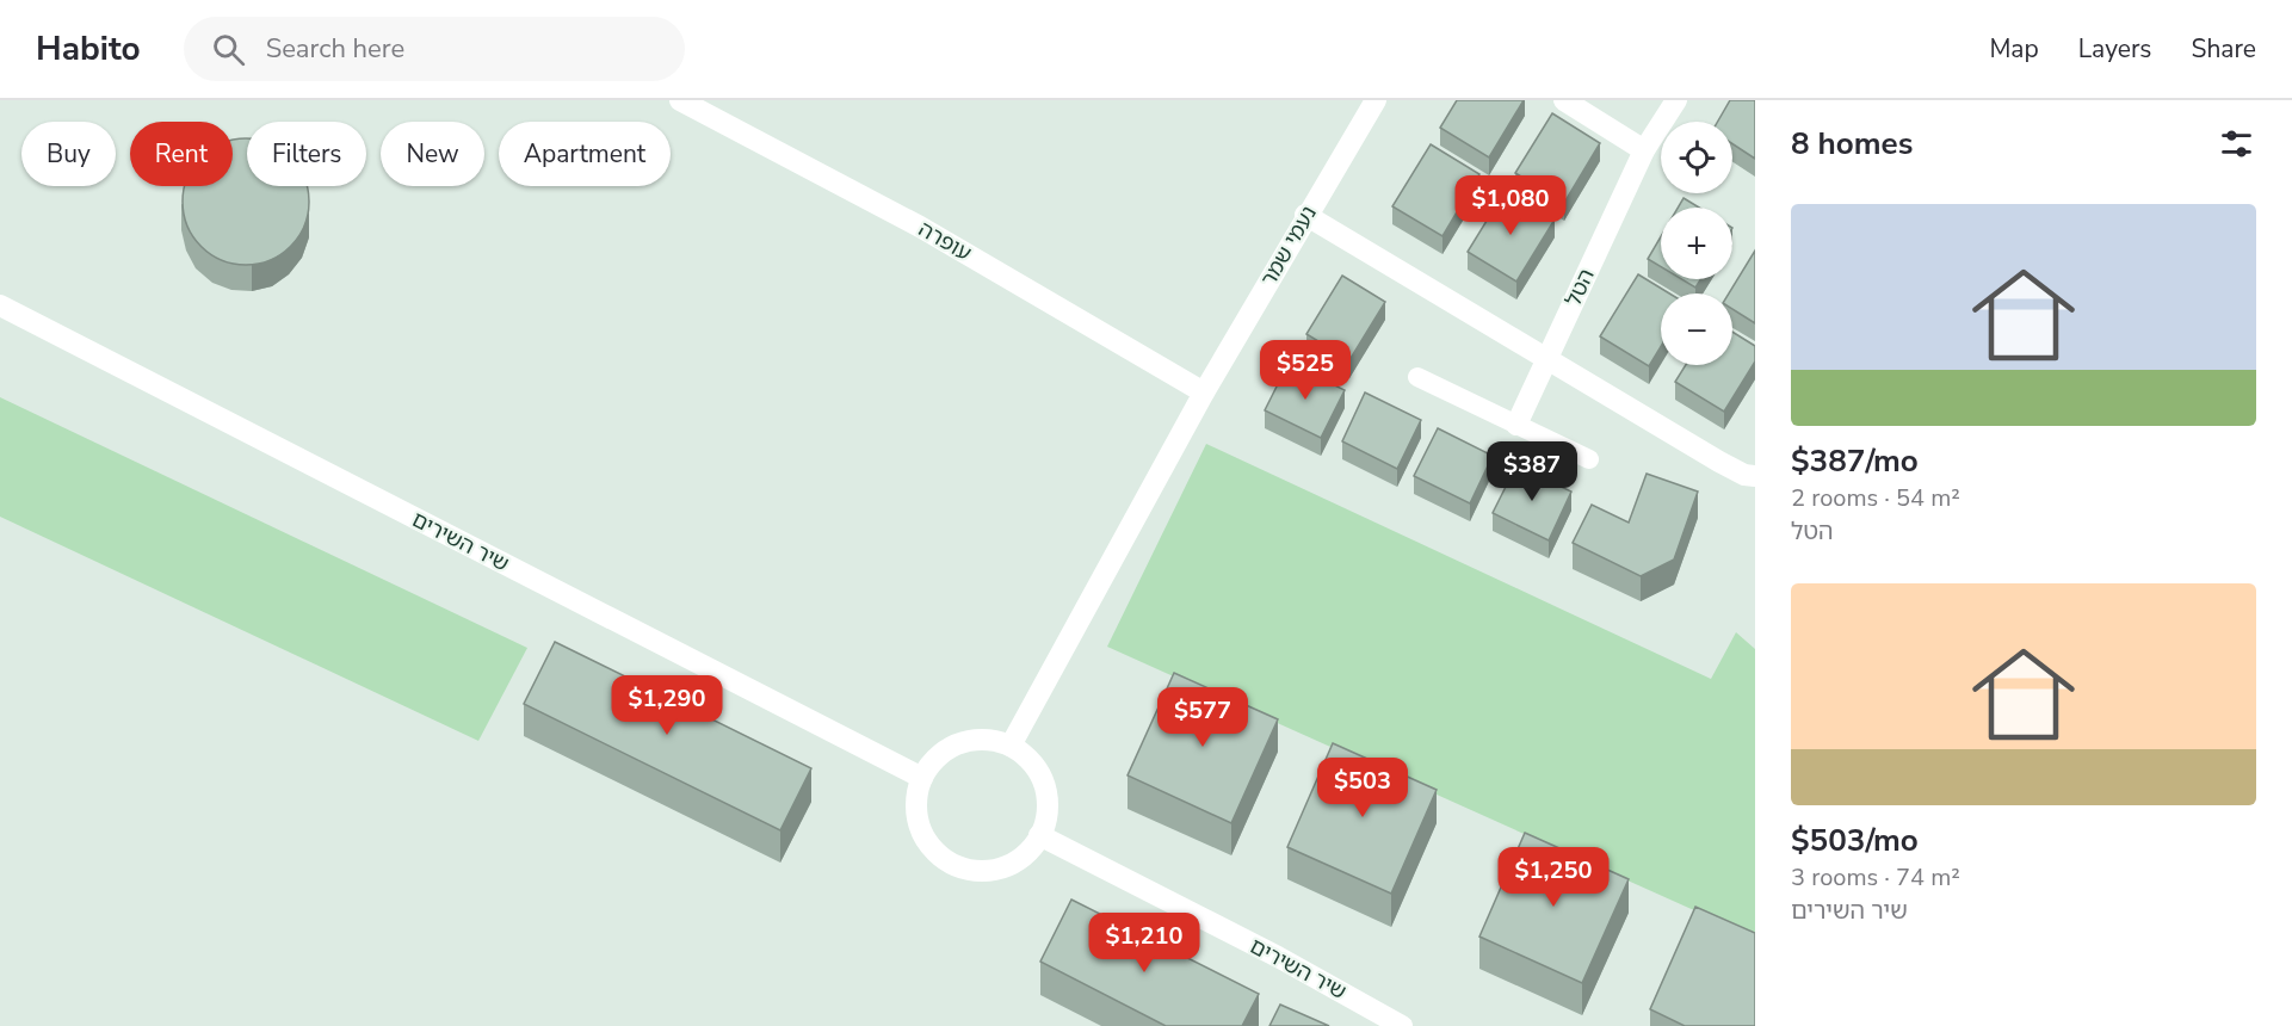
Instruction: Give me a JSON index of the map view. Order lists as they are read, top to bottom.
{
  "streets": {
    "street": [
      "עופרה",
      "נעמי שמר",
      "הטל",
      "שיר השירים"
    ]
  },
  "crossings": [
    ["עופרה", "נעמי שמר"],
    ["נעמי שמר", "שיר השירים"]
  ],
  "page": {
    "header": "Habito",
    "search": "Search here",
    "nav": ["Map", "Layers", "Share"],
    "heading": "8 homes",
    "map_buttons": ["+", "−"],
    "chip": [
      "Buy",
      "Rent",
      "Filters",
      "New",
      "Apartment"
    ],
    "price": [
      "$1,080",
      "$525",
      "$387",
      "$1,290",
      "$577",
      "$503",
      "$1,250",
      "$1,210"
    ],
    "list": [
      {
        "name": "$387/mo",
        "note": "2 rooms · 54 m² · הטל"
      },
      {
        "name": "$503/mo",
        "note": "3 rooms · 74 m² · שיר השירים"
      }
    ]
  }
}
